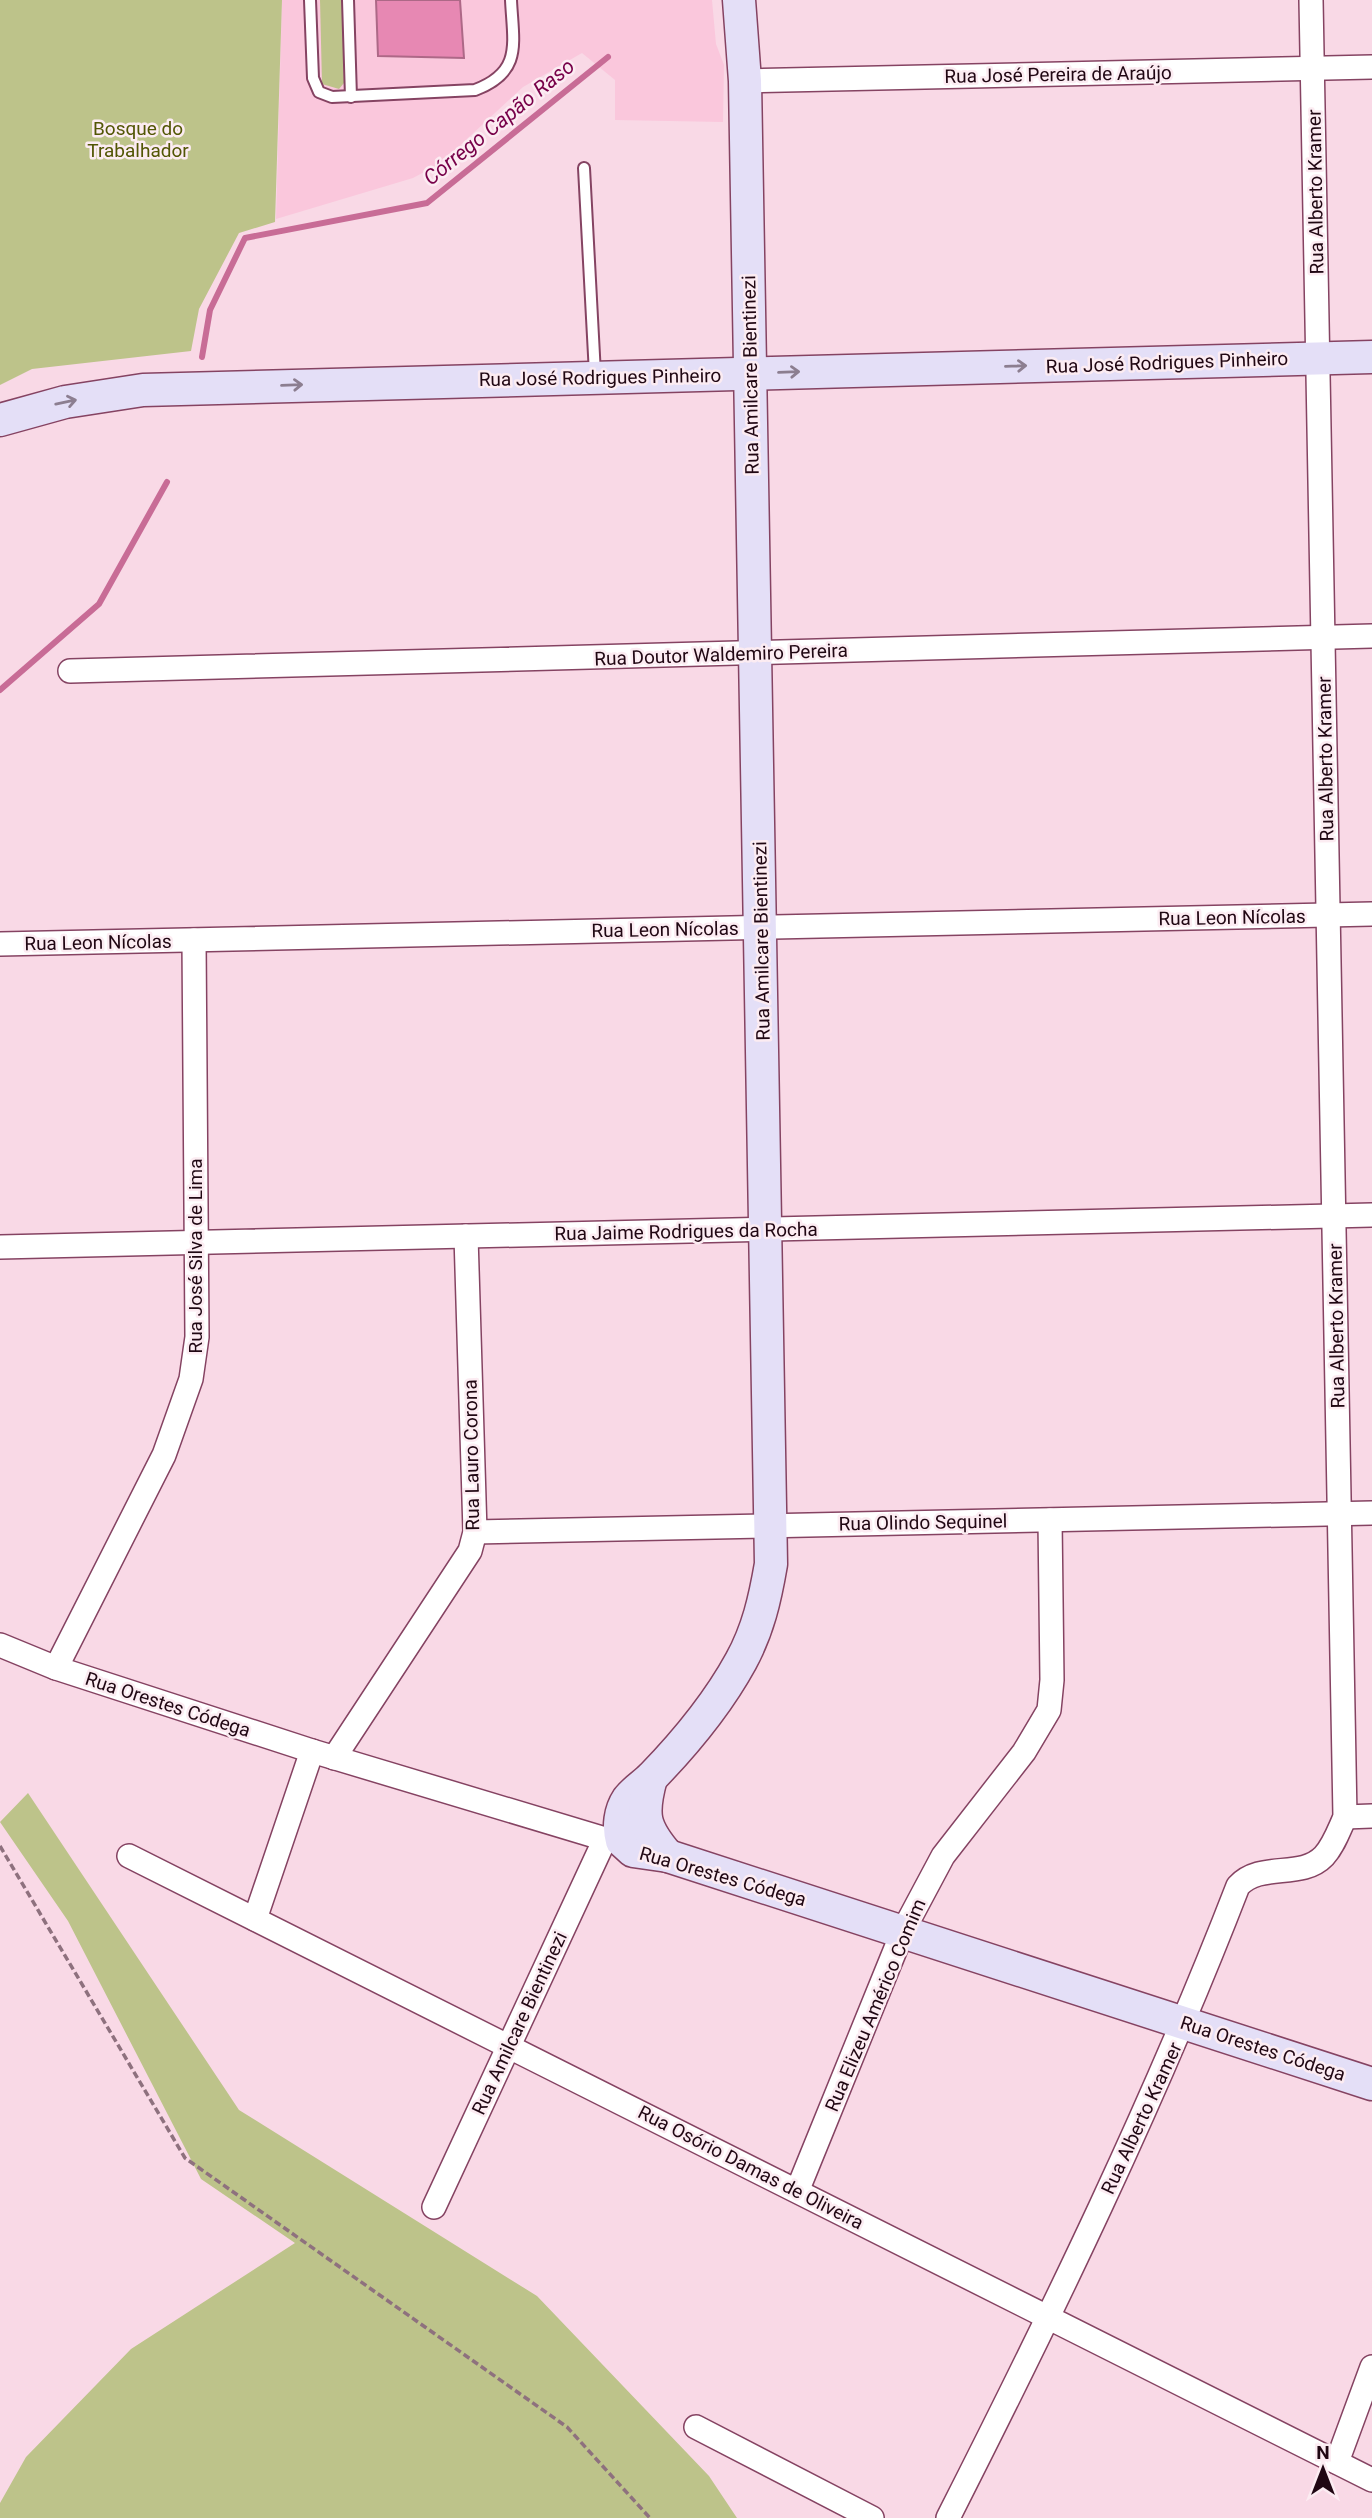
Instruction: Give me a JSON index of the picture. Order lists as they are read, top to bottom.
{
  "streets": {
    "main road": ["Rua José Rodrigues Pinheiro", "Rua Amilcare Bientinezi", "Rua Orestes Códega"],
    "street": [
      "Rua José Pereira de Araújo",
      "Rua Alberto Kramer",
      "Rua Doutor Waldemiro Pereira",
      "Rua Leon Nícolas",
      "Rua Jaime Rodrigues da Rocha",
      "Rua José Silva de Lima",
      "Rua Lauro Corona",
      "Rua Olindo Sequinel",
      "Rua Elizeu Américo Comim",
      "Rua Osório Damas de Oliveira"
    ]
  },
  "crossings": [
    ["Rua José Pereira de Araújo", "Rua Alberto Kramer"],
    ["Rua José Pereira de Araújo", "Rua Amilcare Bientinezi"],
    ["Rua Alberto Kramer", "Rua José Rodrigues Pinheiro"],
    ["Rua Alberto Kramer", "Rua Doutor Waldemiro Pereira"],
    ["Rua Alberto Kramer", "Rua Leon Nícolas"],
    ["Rua Alberto Kramer", "Rua Jaime Rodrigues da Rocha"],
    ["Rua Alberto Kramer", "Rua Olindo Sequinel"],
    ["Rua Alberto Kramer", "Rua Orestes Códega"],
    ["Rua Alberto Kramer", "Rua Osório Damas de Oliveira"],
    ["Rua José Rodrigues Pinheiro", "Rua Amilcare Bientinezi"],
    ["Rua Amilcare Bientinezi", "Rua Doutor Waldemiro Pereira"],
    ["Rua Amilcare Bientinezi", "Rua Leon Nícolas"],
    ["Rua Amilcare Bientinezi", "Rua Jaime Rodrigues da Rocha"],
    ["Rua Amilcare Bientinezi", "Rua Olindo Sequinel"],
    ["Rua Amilcare Bientinezi", "Rua Orestes Códega"],
    ["Rua Amilcare Bientinezi", "Rua Osório Damas de Oliveira"],
    ["Rua Leon Nícolas", "Rua José Silva de Lima"],
    ["Rua Jaime Rodrigues da Rocha", "Rua José Silva de Lima"],
    ["Rua Jaime Rodrigues da Rocha", "Rua Lauro Corona"],
    ["Rua José Silva de Lima", "Rua Orestes Códega"],
    ["Rua Lauro Corona", "Rua Olindo Sequinel"],
    ["Rua Lauro Corona", "Rua Orestes Códega"],
    ["Rua Lauro Corona", "Rua Osório Damas de Oliveira"],
    ["Rua Olindo Sequinel", "Rua Elizeu Américo Comim"],
    ["Rua Orestes Códega", "Rua Elizeu Américo Comim"],
    ["Rua Elizeu Américo Comim", "Rua Osório Damas de Oliveira"]
  ],
  "one_way": ["Rua José Rodrigues Pinheiro"],
  "water": ["Córrego Capão Raso"],
  "parks": ["Bosque do Trabalhador"],
  "north": "top"
}
